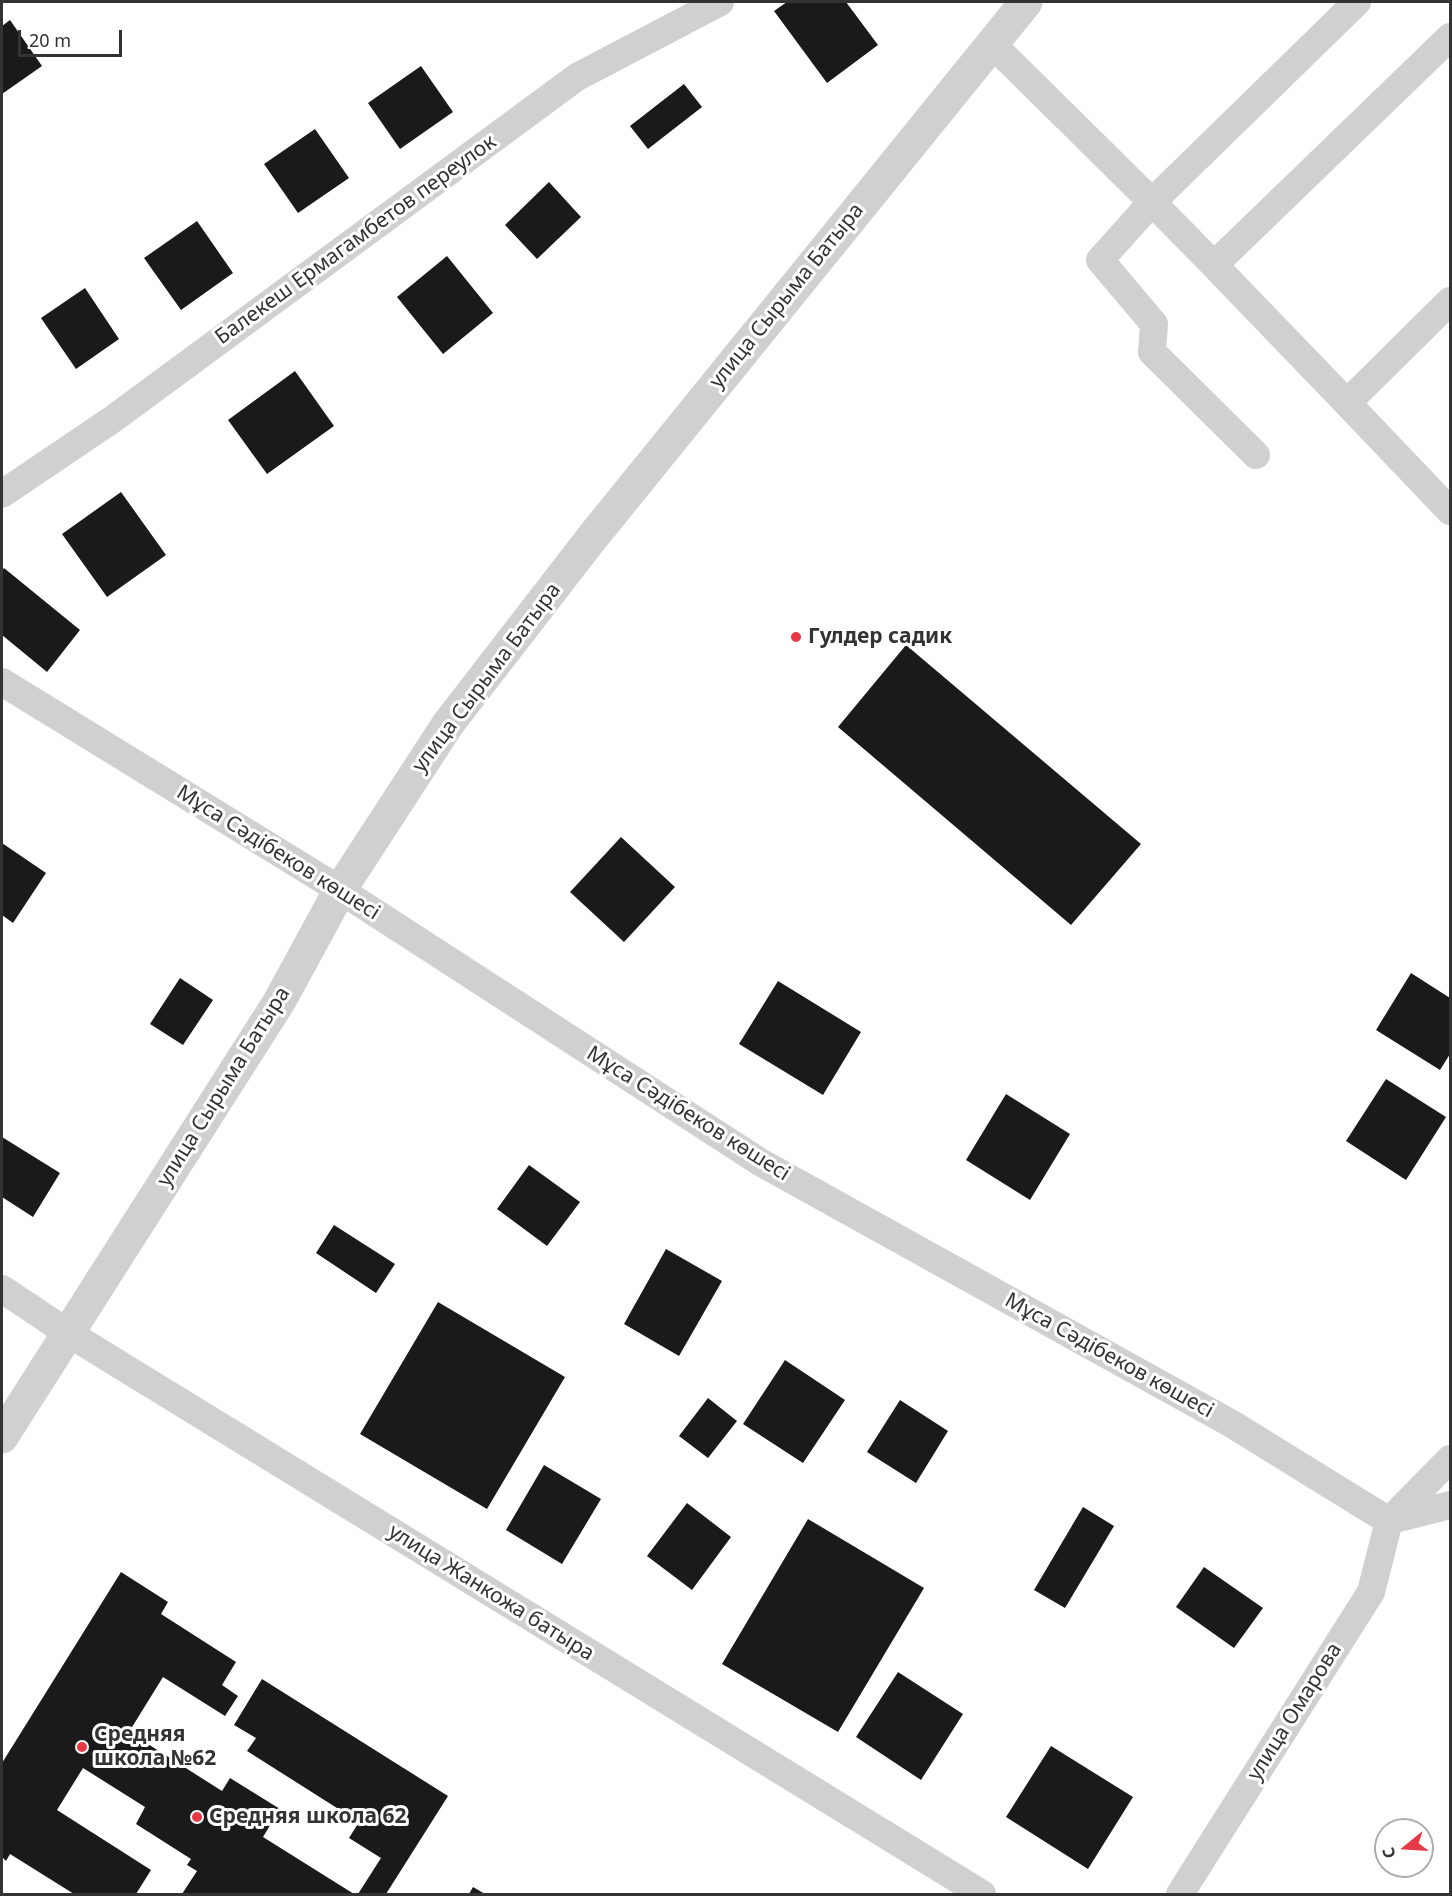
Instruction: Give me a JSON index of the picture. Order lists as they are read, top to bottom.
{
  "streets": {
    "street": [
      "Балекеш Ермагамбетов переулок",
      "улица Сырыма Батыра",
      "Мұса Сәдібеков көшесі",
      "улица Жанкожа батыра",
      "улица Омарова"
    ]
  },
  "crossings": [
    ["улица Сырыма Батыра", "Мұса Сәдібеков көшесі"],
    ["улица Сырыма Батыра", "улица Жанкожа батыра"],
    ["Мұса Сәдібеков көшесі", "улица Омарова"]
  ],
  "places": ["Гулдер садик", "Средняя школа №62", "Средняя школа 62"],
  "scale_bar": "20 m",
  "north": "left"
}
